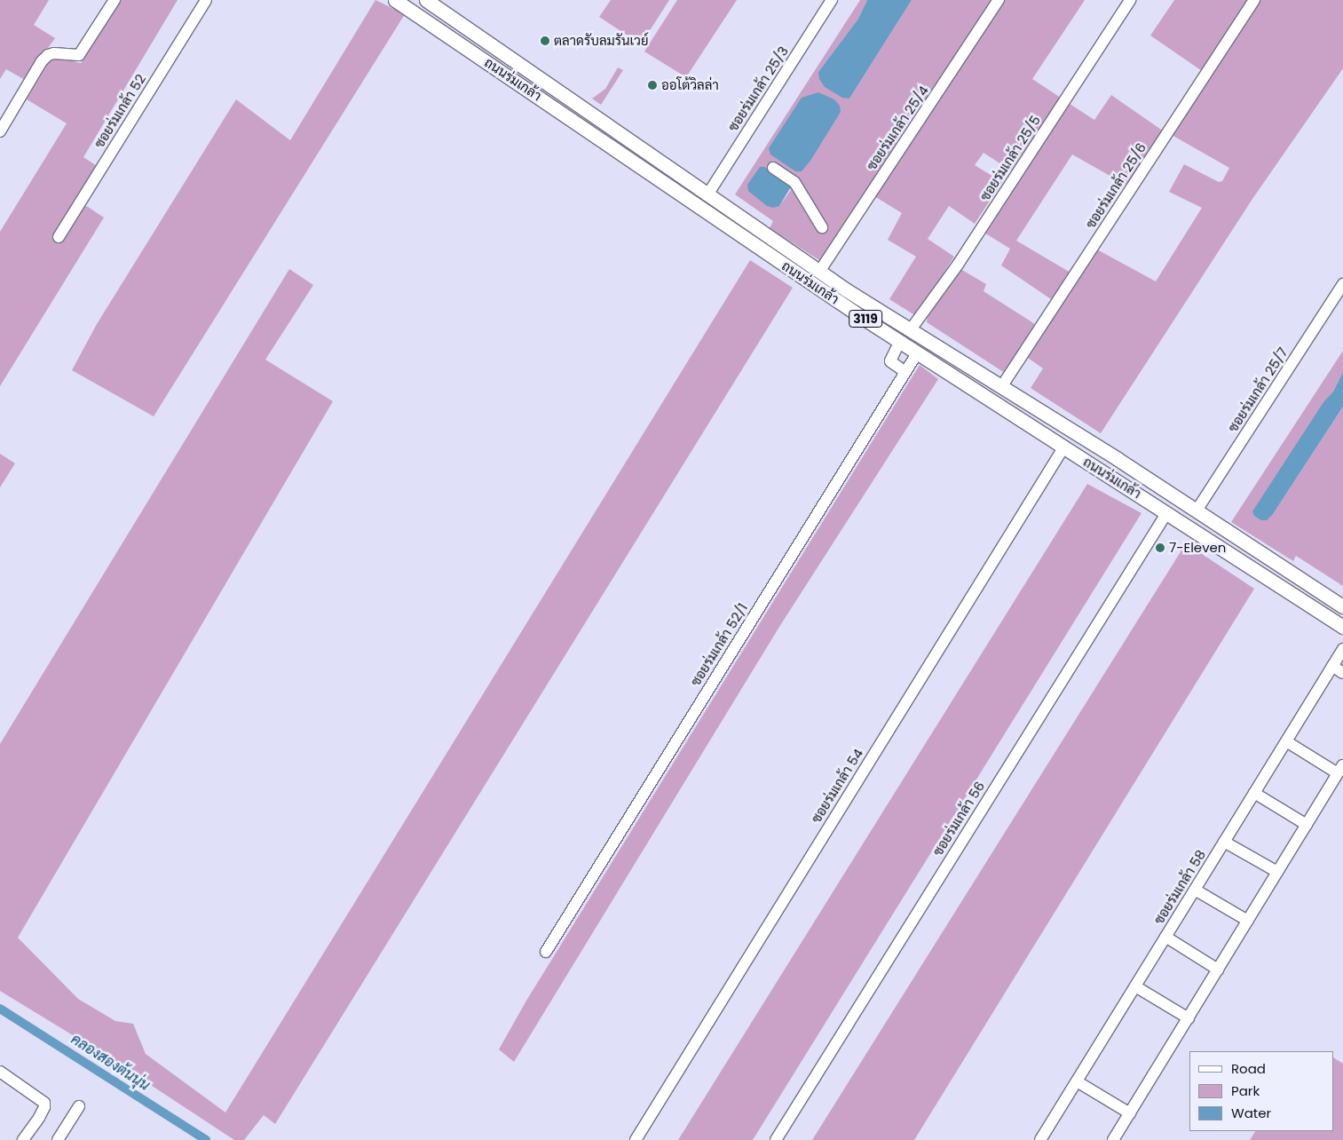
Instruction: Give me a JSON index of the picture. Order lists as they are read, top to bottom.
{
  "streets": {
    "main road": ["ถนนร่มเกล้า", "3119"],
    "street": [
      "ซอยร่มเกล้า 25/3",
      "ซอยร่มเกล้า 52",
      "ซอยร่มเกล้า 25/4",
      "ซอยร่มเกล้า 25/5",
      "ซอยร่มเกล้า 25/6",
      "ซอยร่มเกล้า 25/7",
      "ซอยร่มเกล้า 52/1",
      "ซอยร่มเกล้า 54",
      "ซอยร่มเกล้า 56",
      "ซอยร่มเกล้า 58"
    ]
  },
  "crossings": [
    ["ถนนร่มเกล้า", "ซอยร่มเกล้า 25/3"],
    ["ถนนร่มเกล้า", "ซอยร่มเกล้า 25/4"],
    ["ถนนร่มเกล้า", "ซอยร่มเกล้า 25/5"],
    ["ถนนร่มเกล้า", "ซอยร่มเกล้า 25/6"],
    ["ถนนร่มเกล้า", "ซอยร่มเกล้า 25/7"],
    ["ถนนร่มเกล้า", "ซอยร่มเกล้า 52/1"],
    ["ถนนร่มเกล้า", "ซอยร่มเกล้า 54"],
    ["ถนนร่มเกล้า", "ซอยร่มเกล้า 56"]
  ],
  "water": ["คลองสองต้นนุ่น"],
  "places": ["ตลาดรับลมรันเวย์", "ออโต้วิลล่า", "7-Eleven"],
  "legend": ["Road", "Park", "Water"]
}
